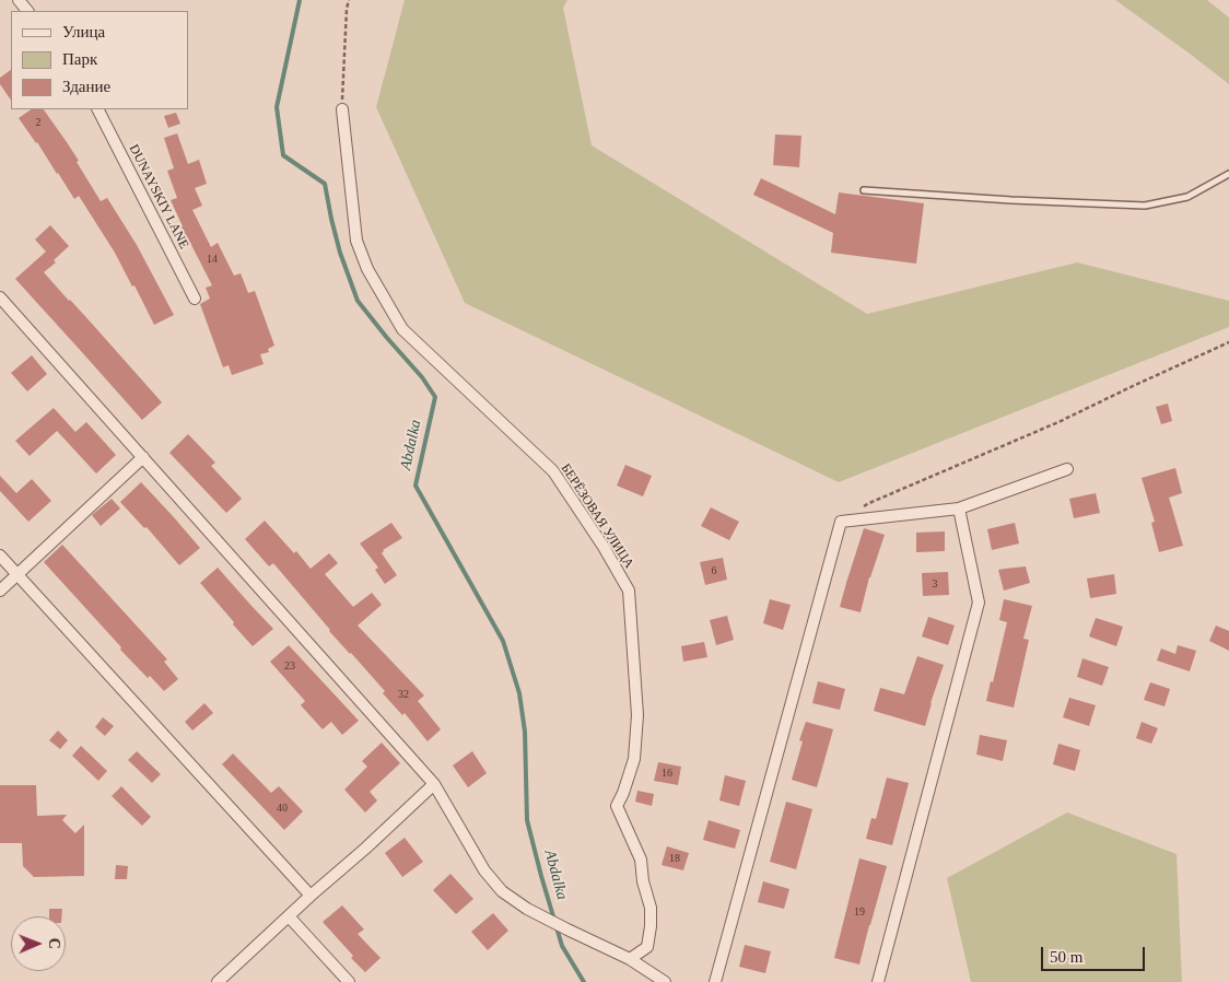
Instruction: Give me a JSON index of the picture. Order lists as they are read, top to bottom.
{
  "streets": {
    "street": ["DUNAYSKIY LANE", "БЕРЁЗОВАЯ УЛИЦА"]
  },
  "water": ["Abdalka"],
  "house_numbers": [
    "2",
    "14",
    "6",
    "3",
    "23",
    "32",
    "16",
    "40",
    "18",
    "19"
  ],
  "legend": ["Улица", "Парк", "Здание"],
  "scale_bar": "50 m",
  "north": "right"
}
